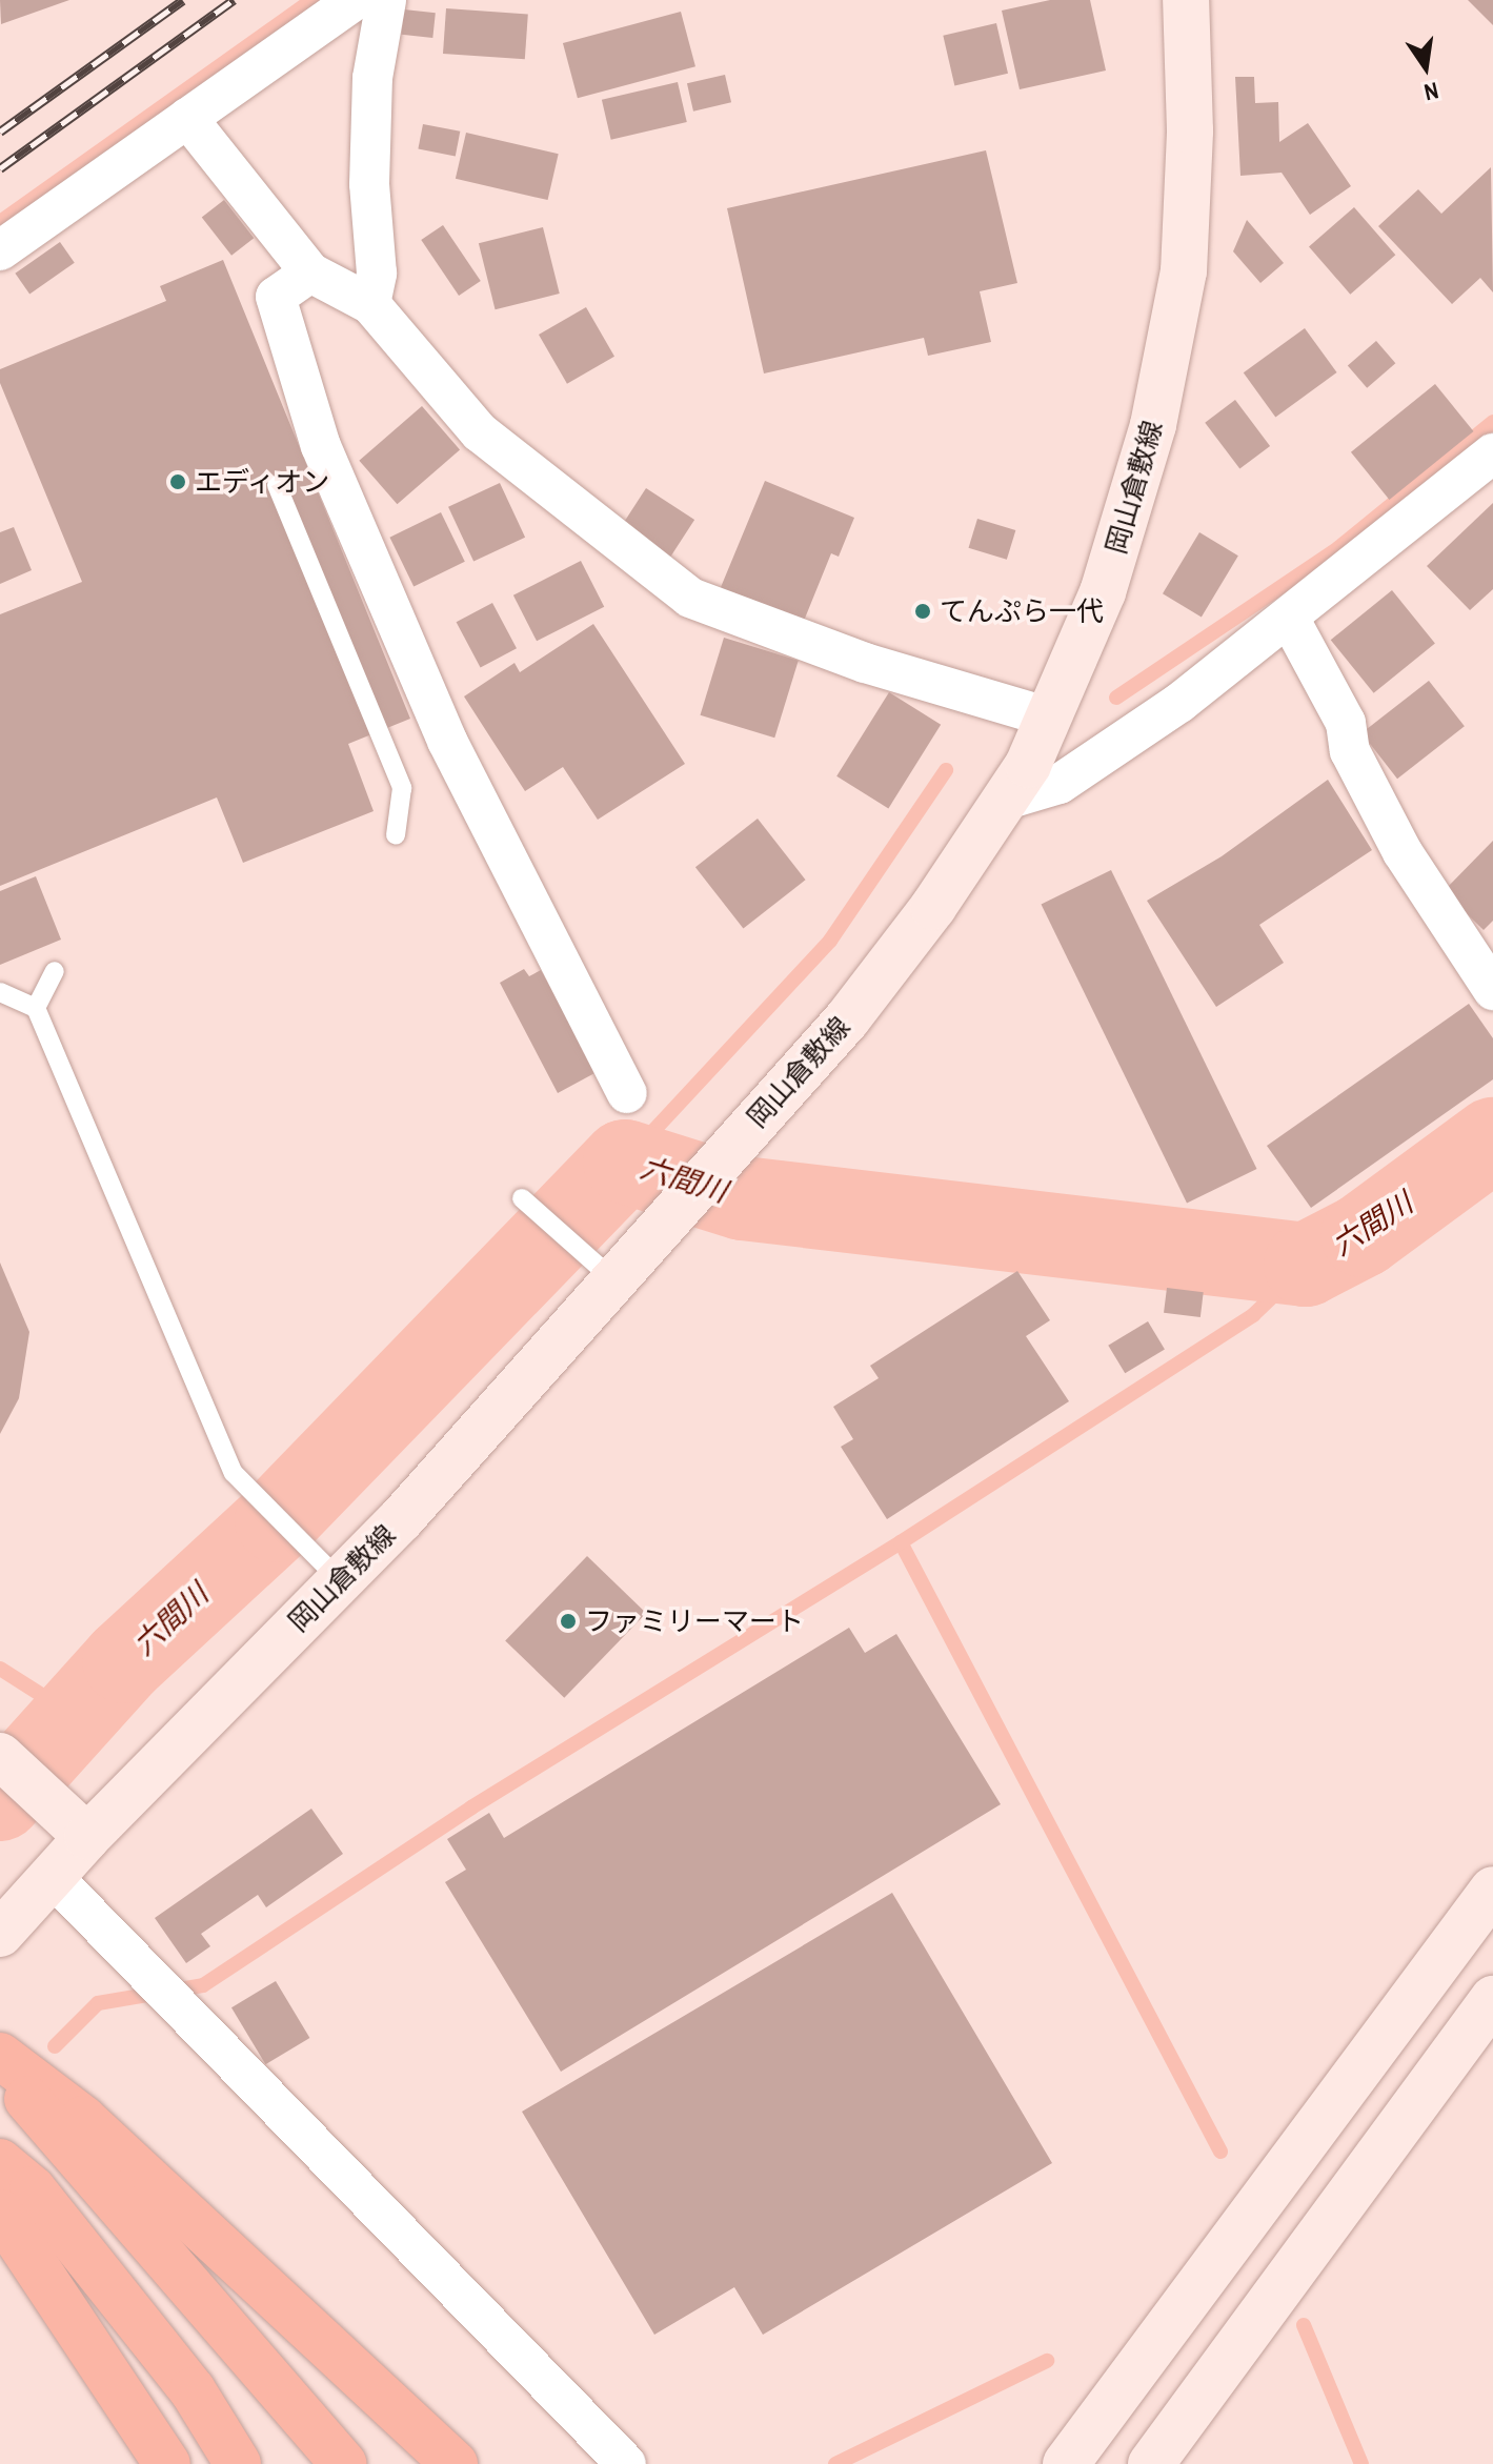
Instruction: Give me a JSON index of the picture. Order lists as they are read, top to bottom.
{
  "streets": {
    "main road": ["岡山倉敷線"]
  },
  "water": ["六間川"],
  "places": ["エディオン", "てんぷら一代", "ファミリーマート"],
  "north": "bottom"
}
